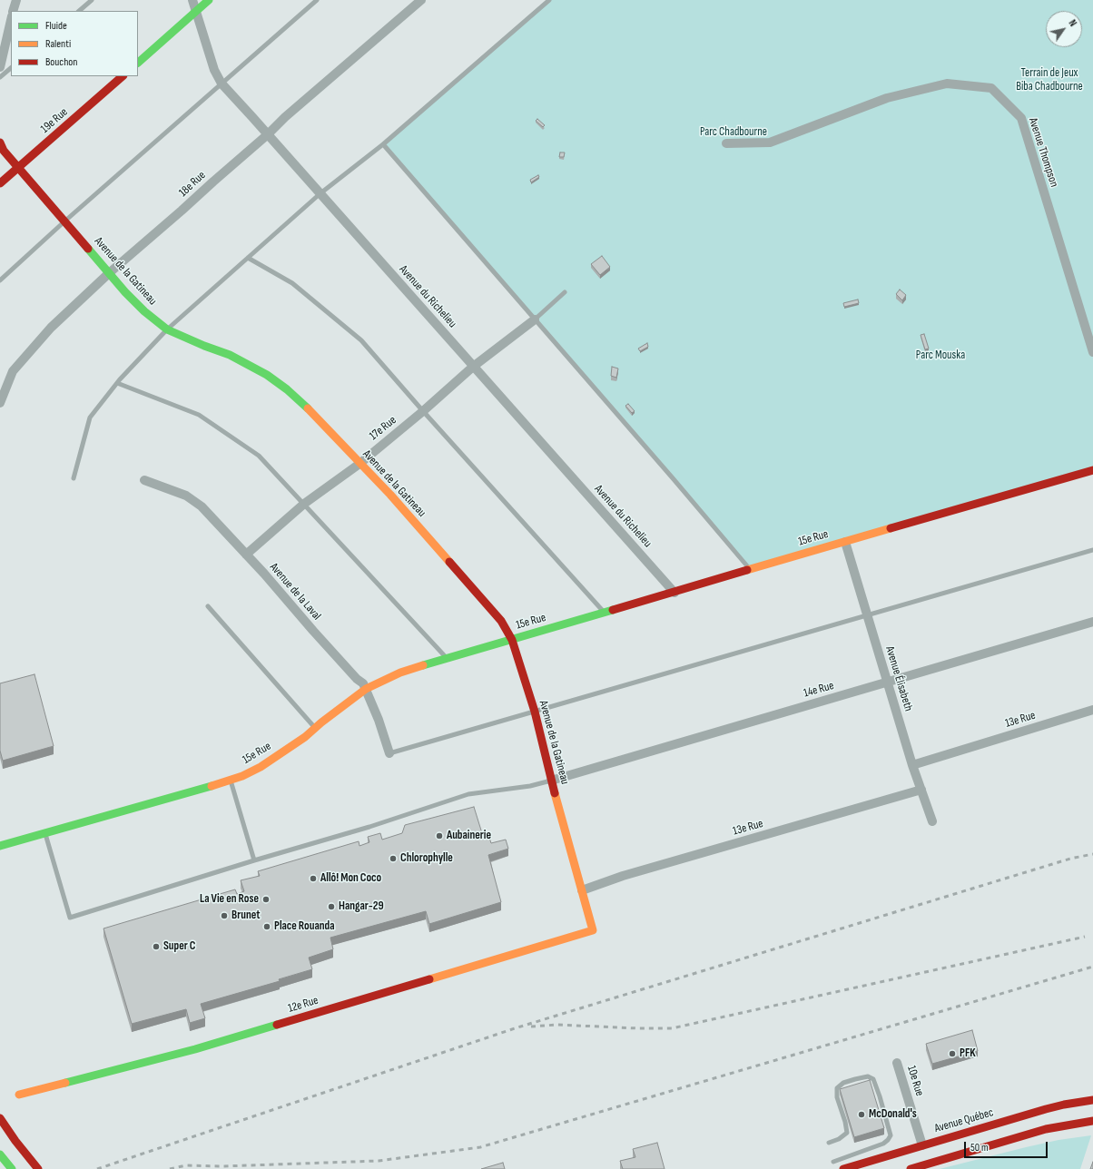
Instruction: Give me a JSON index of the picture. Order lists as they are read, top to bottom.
{
  "streets": {
    "street": [
      "19e Rue",
      "Avenue Thompson",
      "18e Rue",
      "Avenue de la Gatineau",
      "Avenue du Richelieu",
      "17e Rue",
      "15e Rue",
      "Avenue de la Laval",
      "Avenue Élisabeth",
      "14e Rue",
      "13e Rue",
      "12e Rue",
      "10e Rue",
      "Avenue Québec"
    ]
  },
  "crossings": [
    ["19e Rue", "Avenue de la Gatineau"],
    ["18e Rue", "Avenue de la Gatineau"],
    ["18e Rue", "Avenue du Richelieu"],
    ["Avenue de la Gatineau", "17e Rue"],
    ["Avenue de la Gatineau", "15e Rue"],
    ["Avenue de la Gatineau", "14e Rue"],
    ["Avenue de la Gatineau", "13e Rue"],
    ["Avenue de la Gatineau", "12e Rue"],
    ["Avenue du Richelieu", "17e Rue"],
    ["Avenue du Richelieu", "15e Rue"],
    ["17e Rue", "Avenue de la Laval"],
    ["15e Rue", "Avenue de la Laval"],
    ["15e Rue", "Avenue Élisabeth"],
    ["Avenue Élisabeth", "14e Rue"],
    ["Avenue Élisabeth", "13e Rue"],
    ["10e Rue", "Avenue Québec"]
  ],
  "parks": ["Terrain de Jeux Biba Chadbourne", "Parc Chadbourne", "Parc Mouska"],
  "places": [
    "Aubainerie",
    "Chlorophylle",
    "Allô! Mon Coco",
    "La Vie en Rose",
    "Hangar-29",
    "Brunet",
    "Place Rouanda",
    "Super C",
    "PFK",
    "McDonald's"
  ],
  "legend": ["Fluide", "Ralenti", "Bouchon"],
  "scale_bar": "50 m",
  "north": "top right"
}
